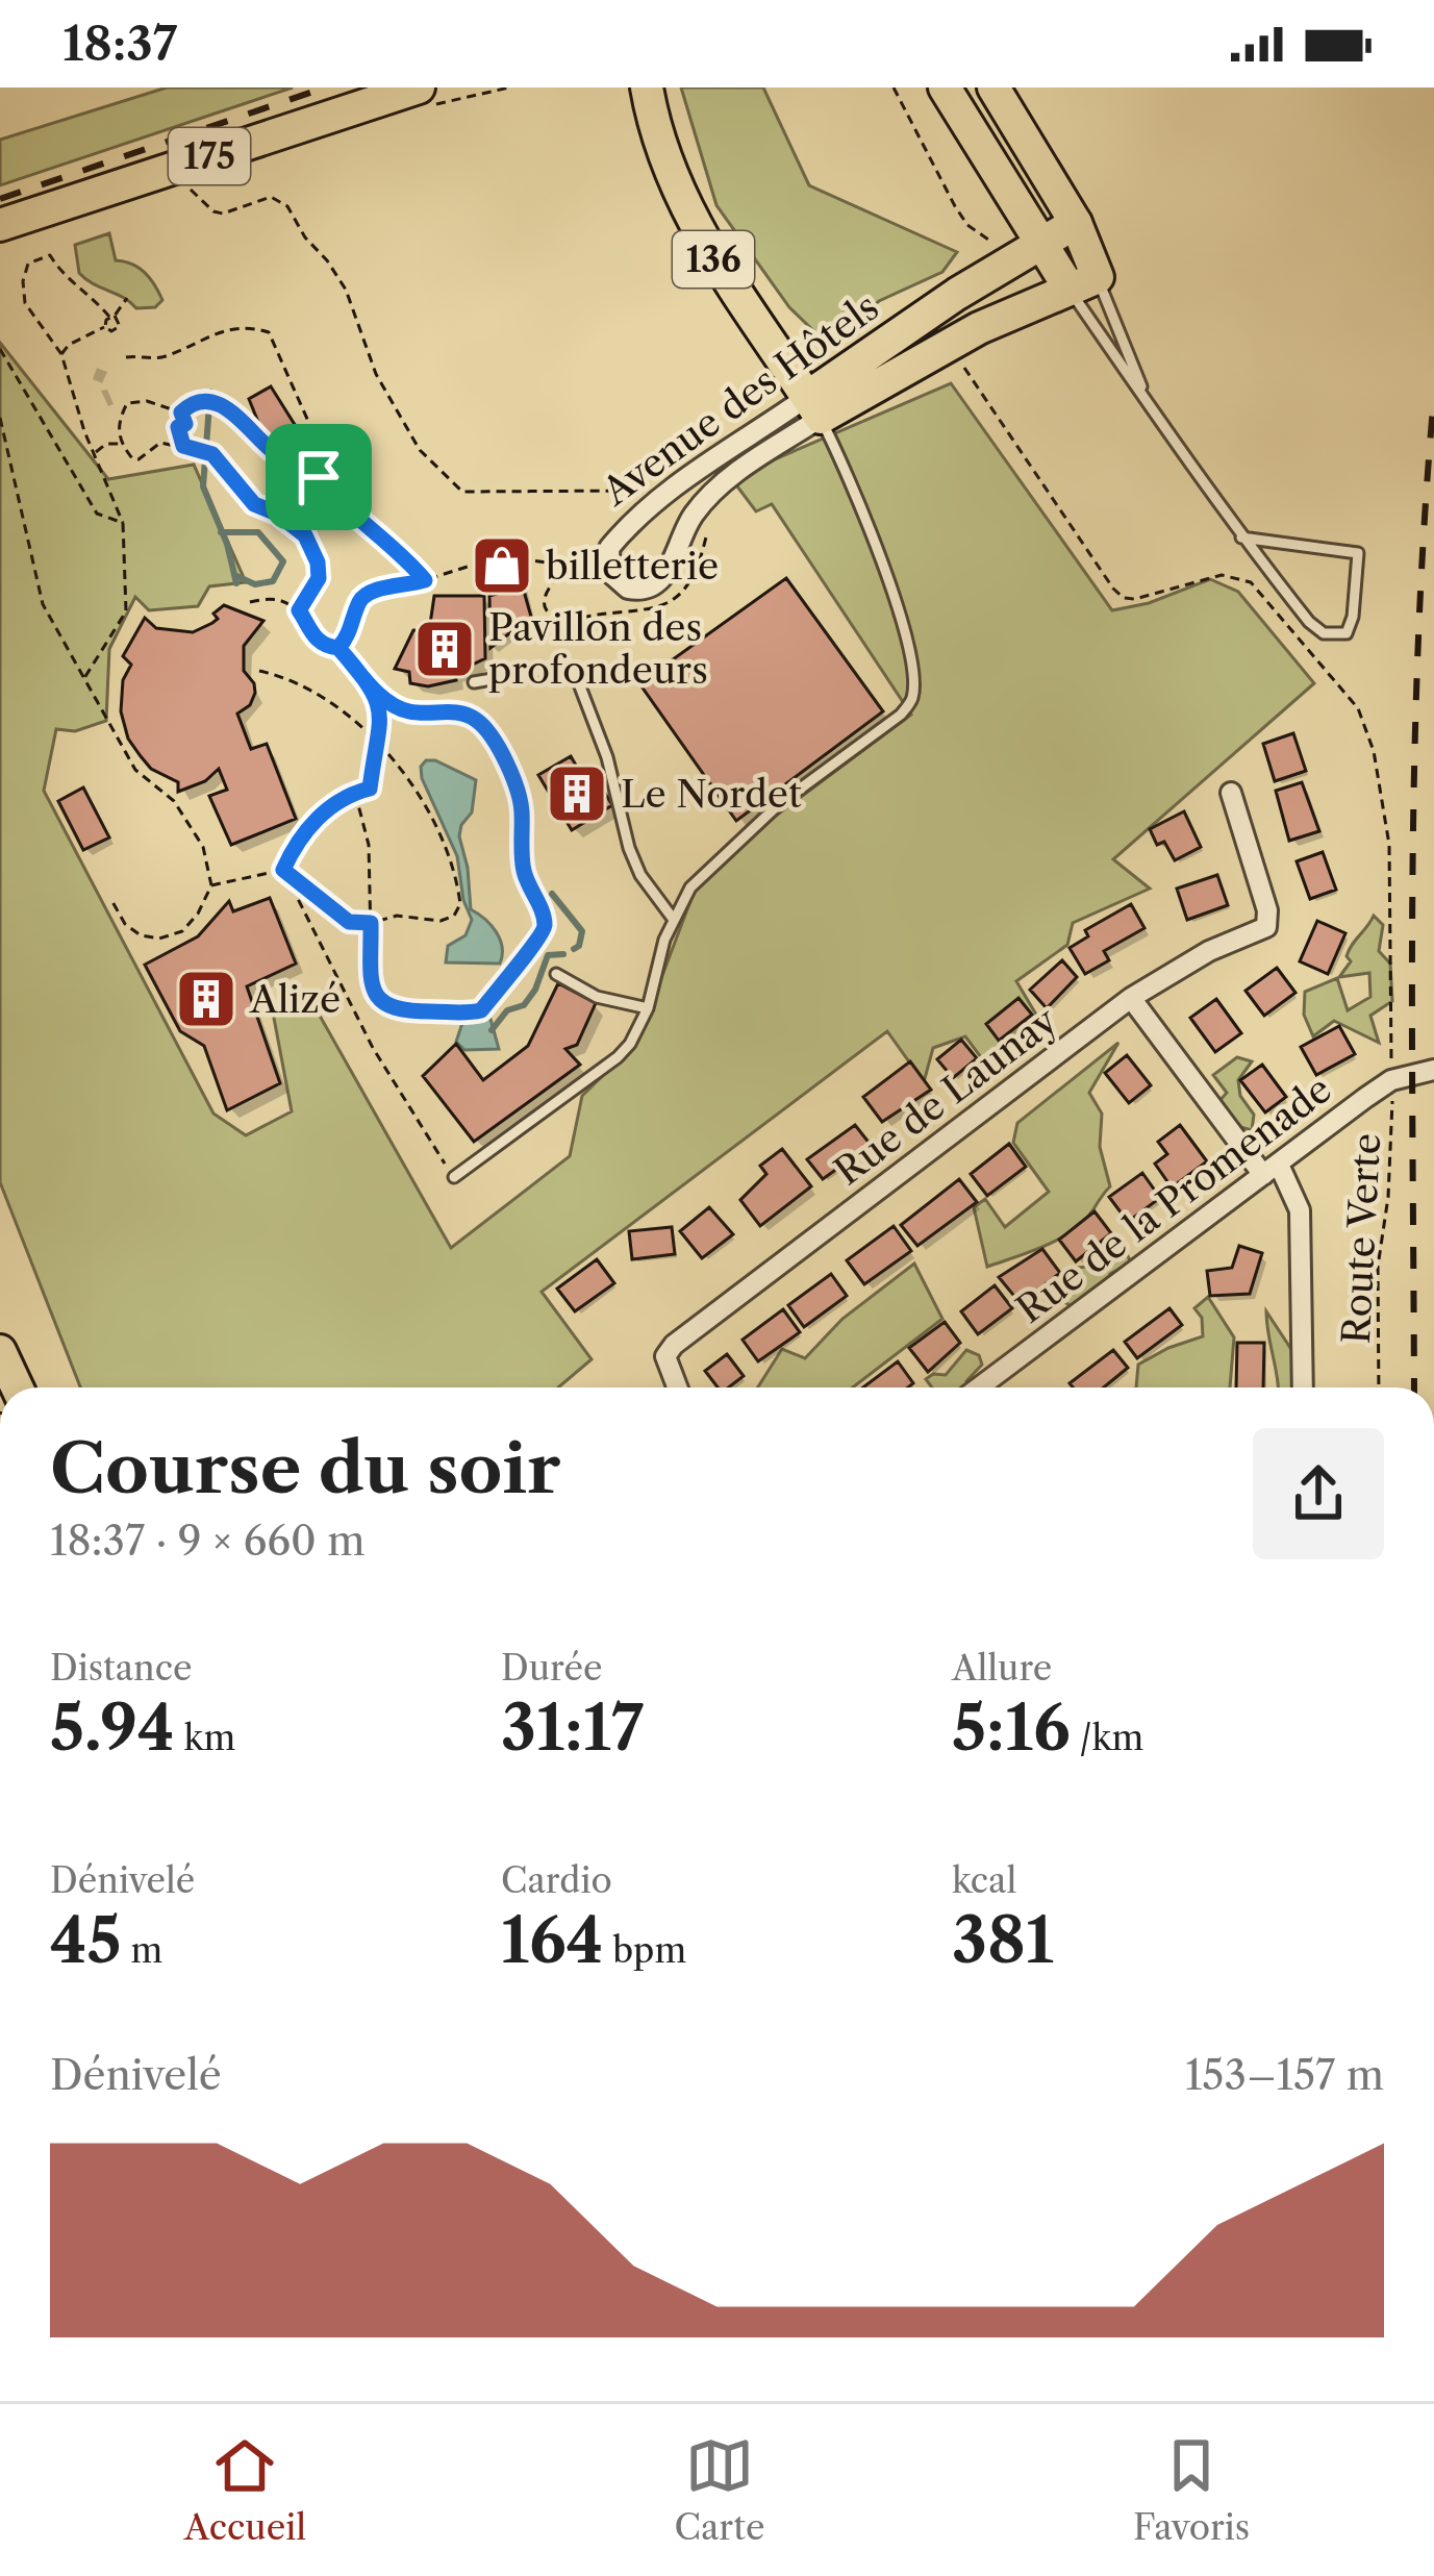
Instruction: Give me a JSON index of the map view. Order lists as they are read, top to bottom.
{
  "streets": {
    "main road": ["175", "136", "Avenue des Hôtels"],
    "street": ["Rue de Launay", "Rue de la Promenade"],
    "path": ["Route Verte"]
  },
  "crossings": [
    ["136", "Avenue des Hôtels"],
    ["Avenue des Hôtels", "Route Verte"],
    ["Rue de la Promenade", "Route Verte"]
  ],
  "places": {
    "shop": ["billetterie"],
    "building": ["Pavillon des profondeurs", "Le Nordet", "Alizé"]
  },
  "page": {
    "status": "18:37",
    "heading": ["Course du soir", "18:37 · 9 × 660 m"],
    "stats": [
      ["Distance", "5.94 km"],
      ["Durée", "31:17"],
      ["Allure", "5:16 /km"],
      ["Dénivelé", "45 m"],
      ["Cardio", "164 bpm"],
      ["kcal", "381"]
    ],
    "chart": ["Dénivelé", "153–157 m"],
    "tabs": ["Accueil", "Carte", "Favoris"]
  }
}
